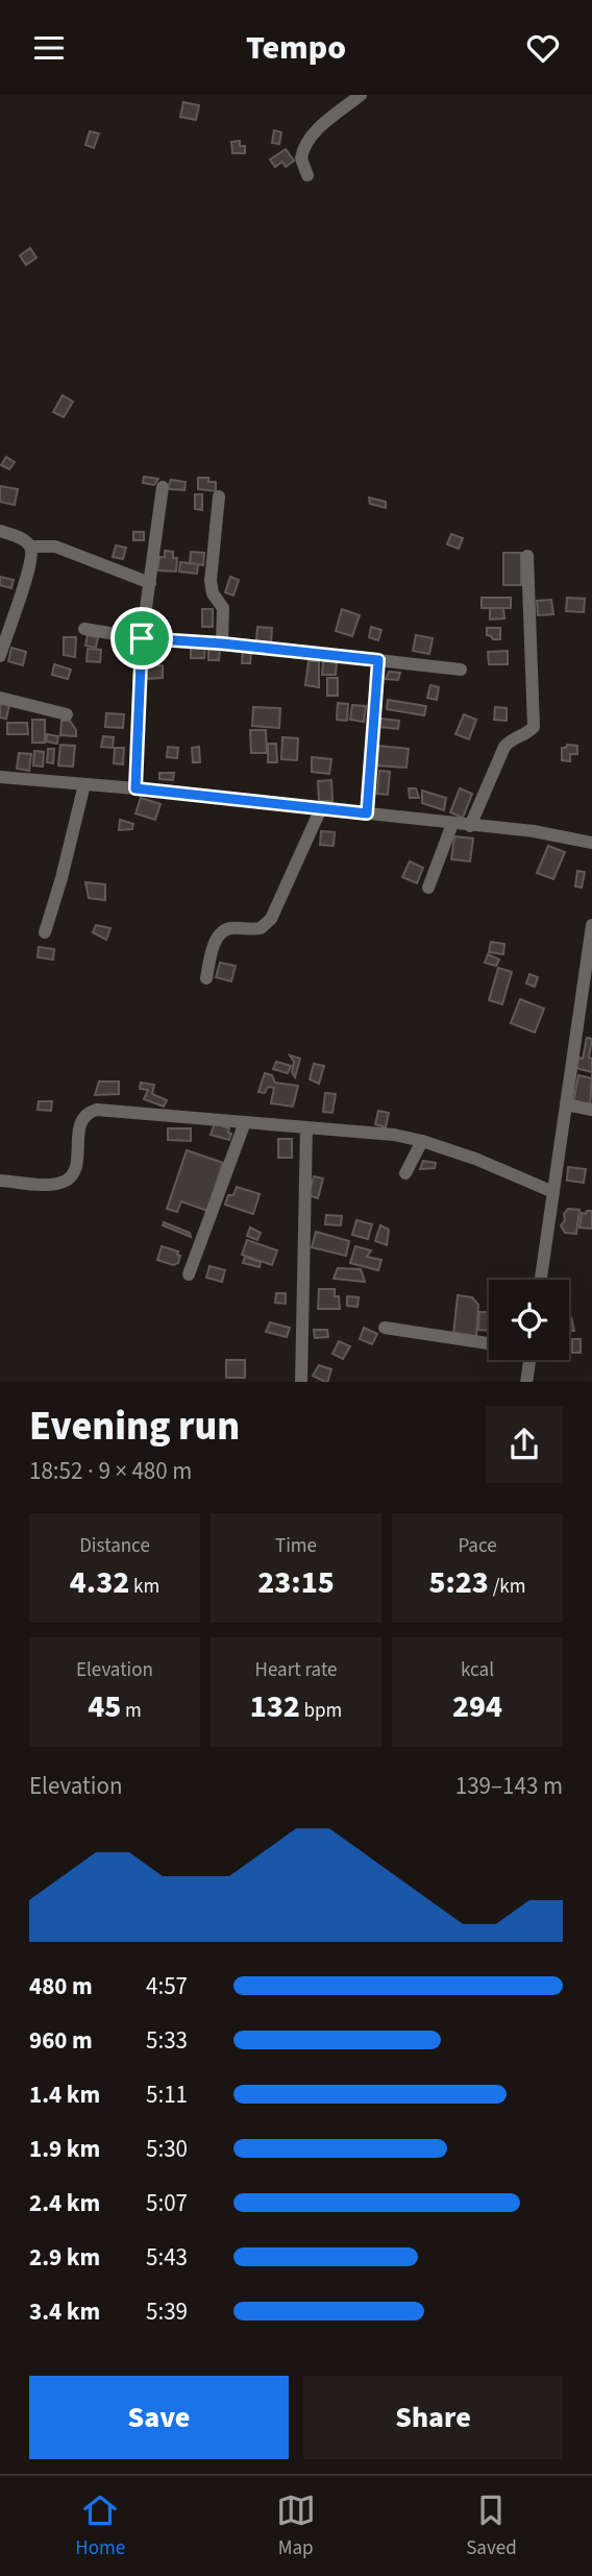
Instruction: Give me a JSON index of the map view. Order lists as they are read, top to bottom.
{
  "page": {
    "header": "Tempo",
    "heading": ["Evening run", "18:52 · 9 × 480 m"],
    "stats": [
      ["Distance", "4.32 km"],
      ["Time", "23:15"],
      ["Pace", "5:23 /km"],
      ["Elevation", "45 m"],
      ["Heart rate", "132 bpm"],
      ["kcal", "294"]
    ],
    "chart": ["Elevation", "139–143 m"],
    "list": [
      {
        "name": "480 m",
        "note": "4:57"
      },
      {
        "name": "960 m",
        "note": "5:33"
      },
      {
        "name": "1.4 km",
        "note": "5:11"
      },
      {
        "name": "1.9 km",
        "note": "5:30"
      },
      {
        "name": "2.4 km",
        "note": "5:07"
      },
      {
        "name": "2.9 km",
        "note": "5:43"
      },
      {
        "name": "3.4 km",
        "note": "5:39"
      }
    ],
    "buttons": ["Save", "Share"],
    "tabs": ["Home", "Map", "Saved"]
  }
}
